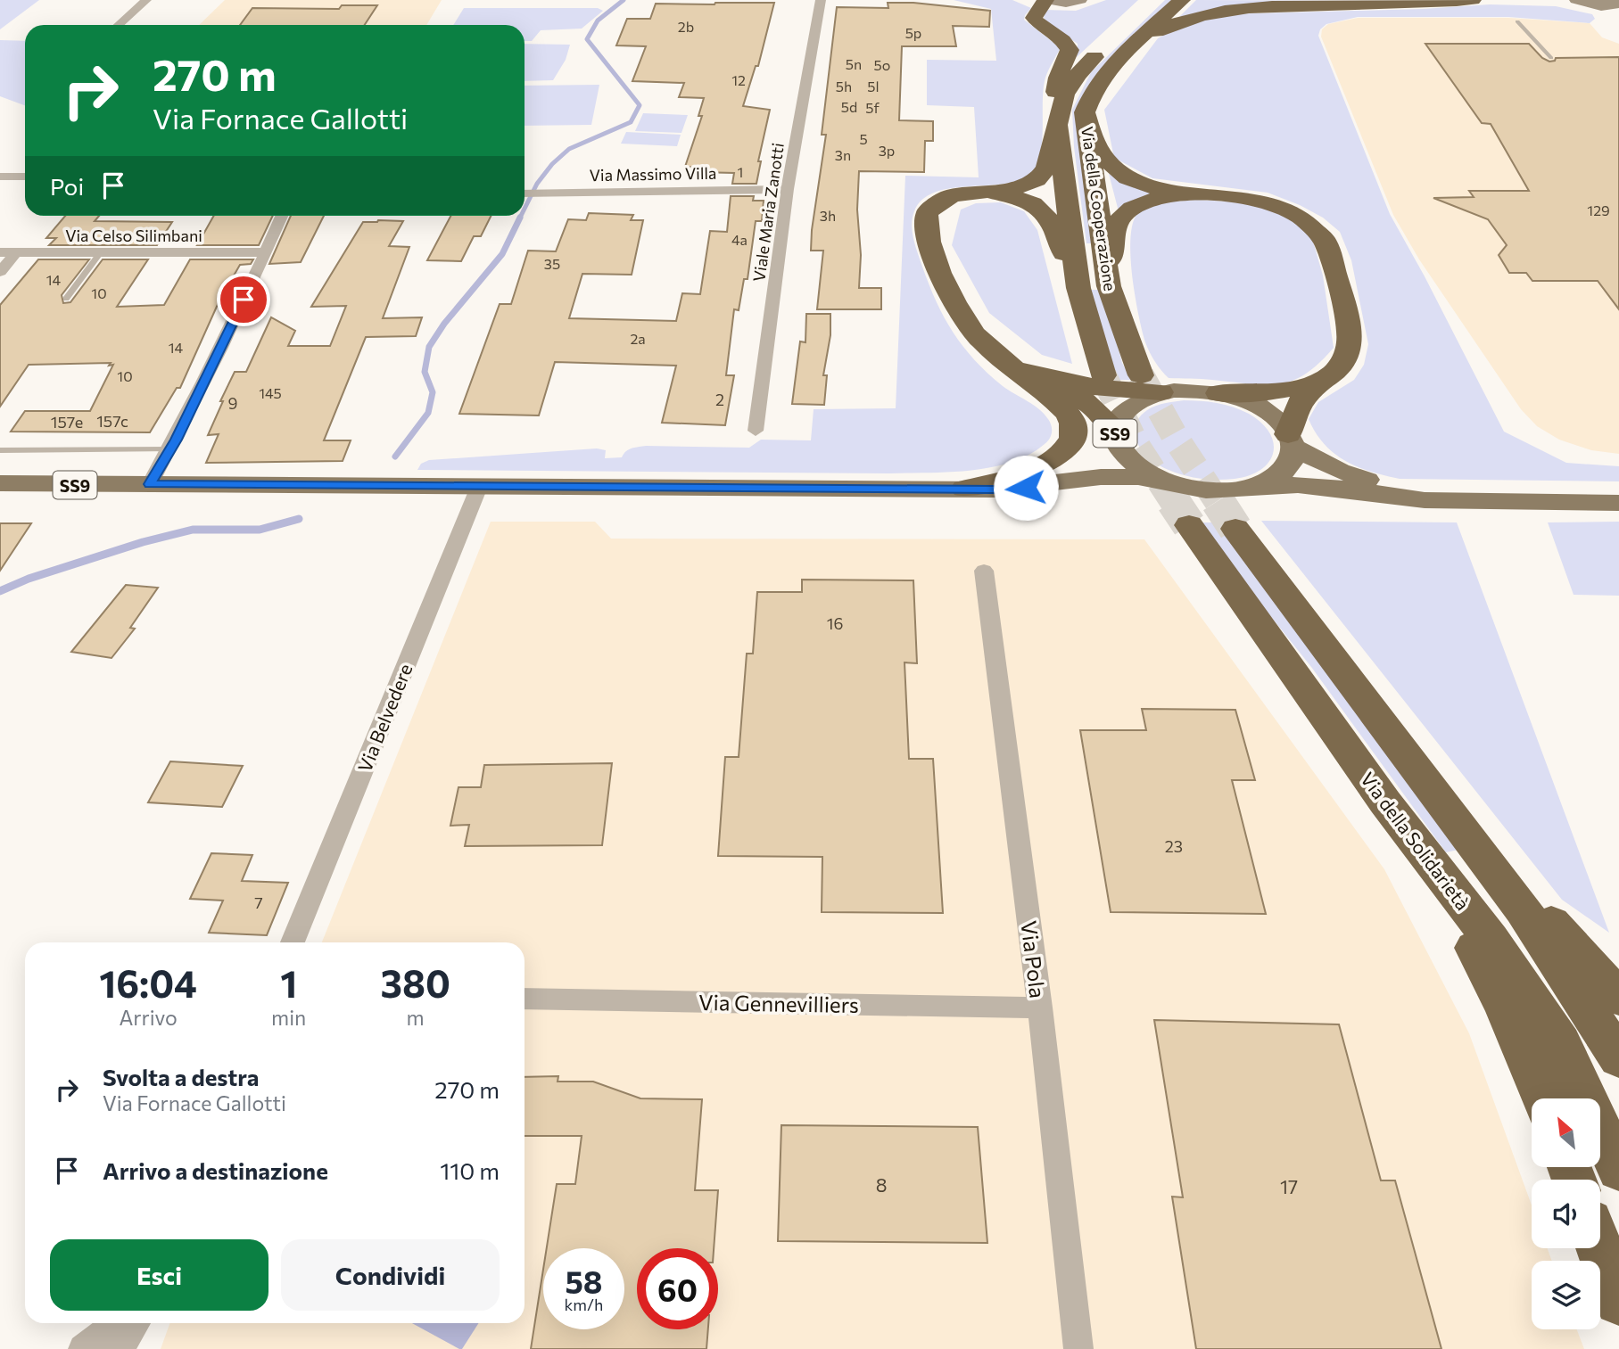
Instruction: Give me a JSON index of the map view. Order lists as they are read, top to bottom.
{
  "streets": {
    "highway": ["Via della Cooperazione", "Via della Solidarietà"],
    "main road": ["SS9"],
    "street": [
      "Via Massimo Villa",
      "Viale Maria Zanotti",
      "Via Celso Silimbani",
      "Via Belvedere",
      "Via Pola",
      "Via Gennevilliers"
    ]
  },
  "crossings": [
    ["Via Massimo Villa", "Viale Maria Zanotti"],
    ["Via della Cooperazione", "SS9"],
    ["SS9", "Via Belvedere"],
    ["Via Pola", "Via Gennevilliers"]
  ],
  "house_numbers": [
    "2b",
    "5p",
    "5n",
    "5o",
    "12",
    "5h",
    "5l",
    "5d",
    "5f",
    "5",
    "3p",
    "3n",
    "1",
    "129",
    "3h",
    "4a",
    "35",
    "14",
    "10",
    "2a",
    "14",
    "10",
    "145",
    "2",
    "9",
    "157c",
    "157e",
    "16",
    "23",
    "7",
    "8",
    "17"
  ],
  "north": "top left",
  "page": {
    "turn": ["270 m", "Via Fornace Gallotti"],
    "then": "Poi",
    "eta": [
      "16:04",
      "Arrivo",
      "1",
      "min",
      "380",
      "m"
    ],
    "list": [
      {
        "name": "Svolta a destra",
        "note": "Via Fornace Gallotti",
        "value": "270 m"
      },
      {
        "name": "Arrivo a destinazione",
        "value": "110 m"
      }
    ],
    "buttons": ["Esci", "Condividi"],
    "speed": "58 km/h",
    "limit": "60"
  }
}
